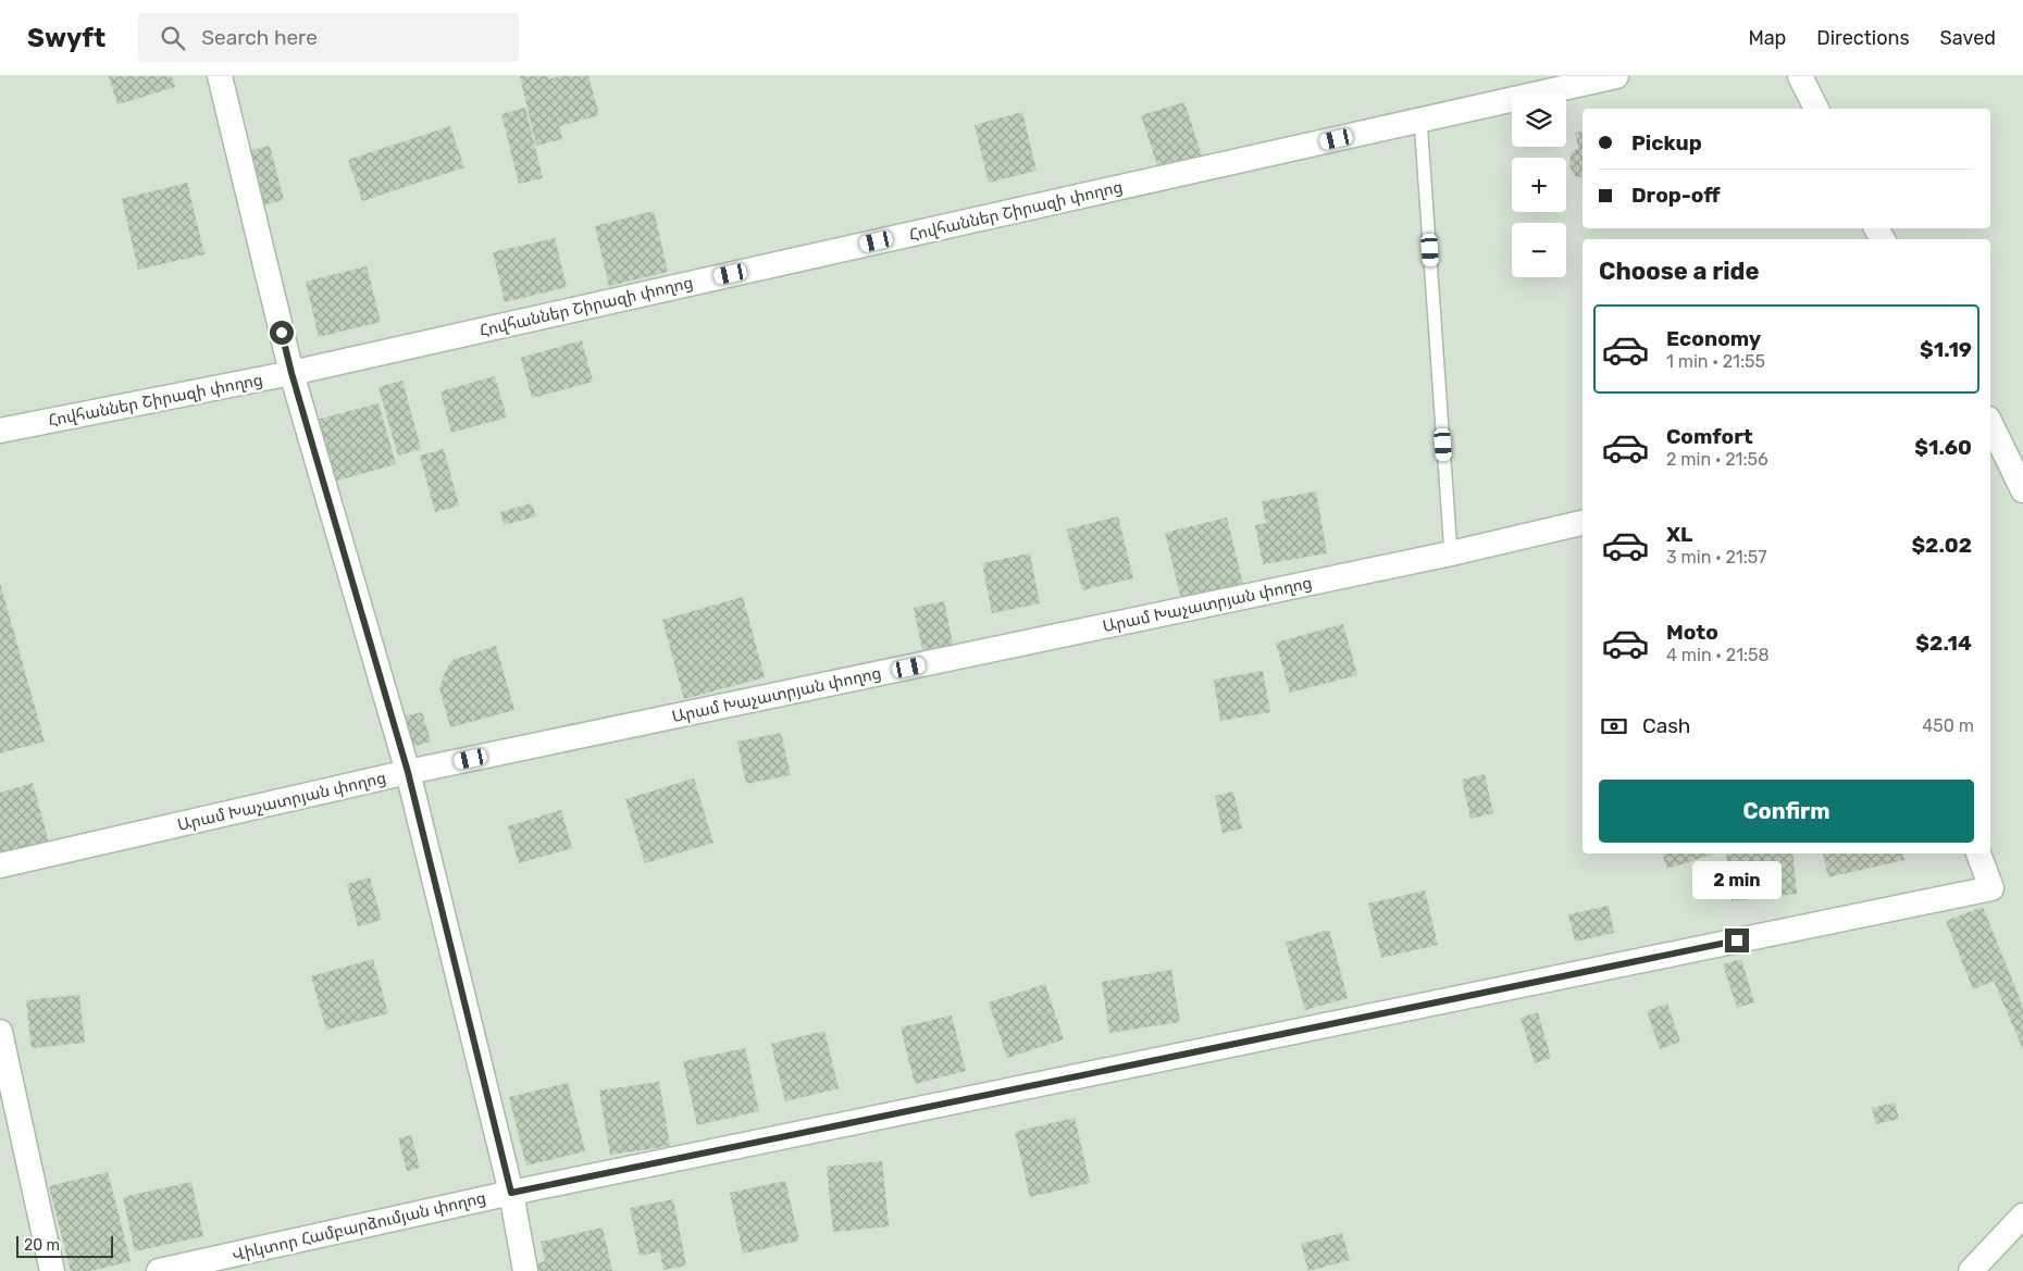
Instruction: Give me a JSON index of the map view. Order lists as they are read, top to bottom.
{
  "streets": {
    "street": ["Հովհաններ Շիրազի փողոց", "Արամ Խաչատրյան փողոց", "Վիկտոր Համբարձումյան փողոց"]
  },
  "scale_bar": "20 m",
  "page": {
    "header": "Swyft",
    "search": "Search here",
    "nav": ["Map", "Directions", "Saved"],
    "map_buttons": ["+", "−"],
    "banner": ["Pickup", "Drop-off"],
    "heading": "Choose a ride",
    "list": [
      {
        "name": "Economy",
        "note": "1 min · 21:55",
        "value": "$1.19"
      },
      {
        "name": "Comfort",
        "note": "2 min · 21:56",
        "value": "$1.60"
      },
      {
        "name": "XL",
        "note": "3 min · 21:57",
        "value": "$2.02"
      },
      {
        "name": "Moto",
        "note": "4 min · 21:58",
        "value": "$2.14"
      }
    ],
    "pay": ["Cash", "450 m"],
    "buttons": "Confirm",
    "bubble": "2 min",
    "scale": "20 m"
  }
}
